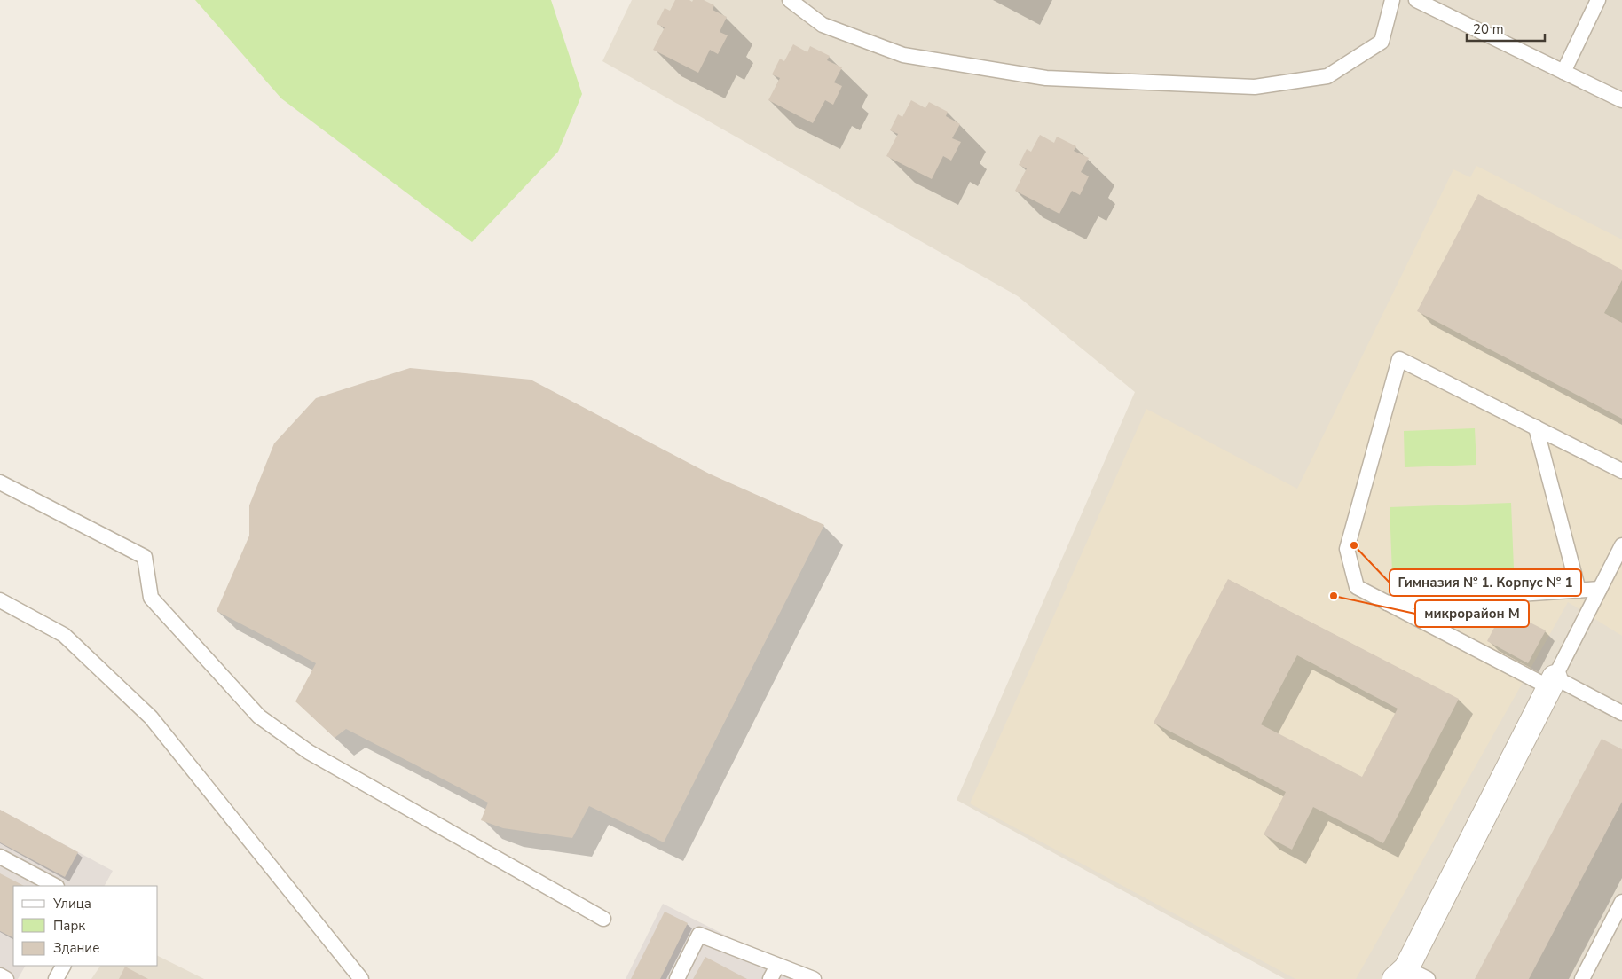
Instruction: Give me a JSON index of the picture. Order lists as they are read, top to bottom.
{
  "places": ["Гимназия № 1. Корпус № 1", "микрорайон М"],
  "legend": ["Улица", "Парк", "Здание"],
  "scale_bar": "20 m"
}
